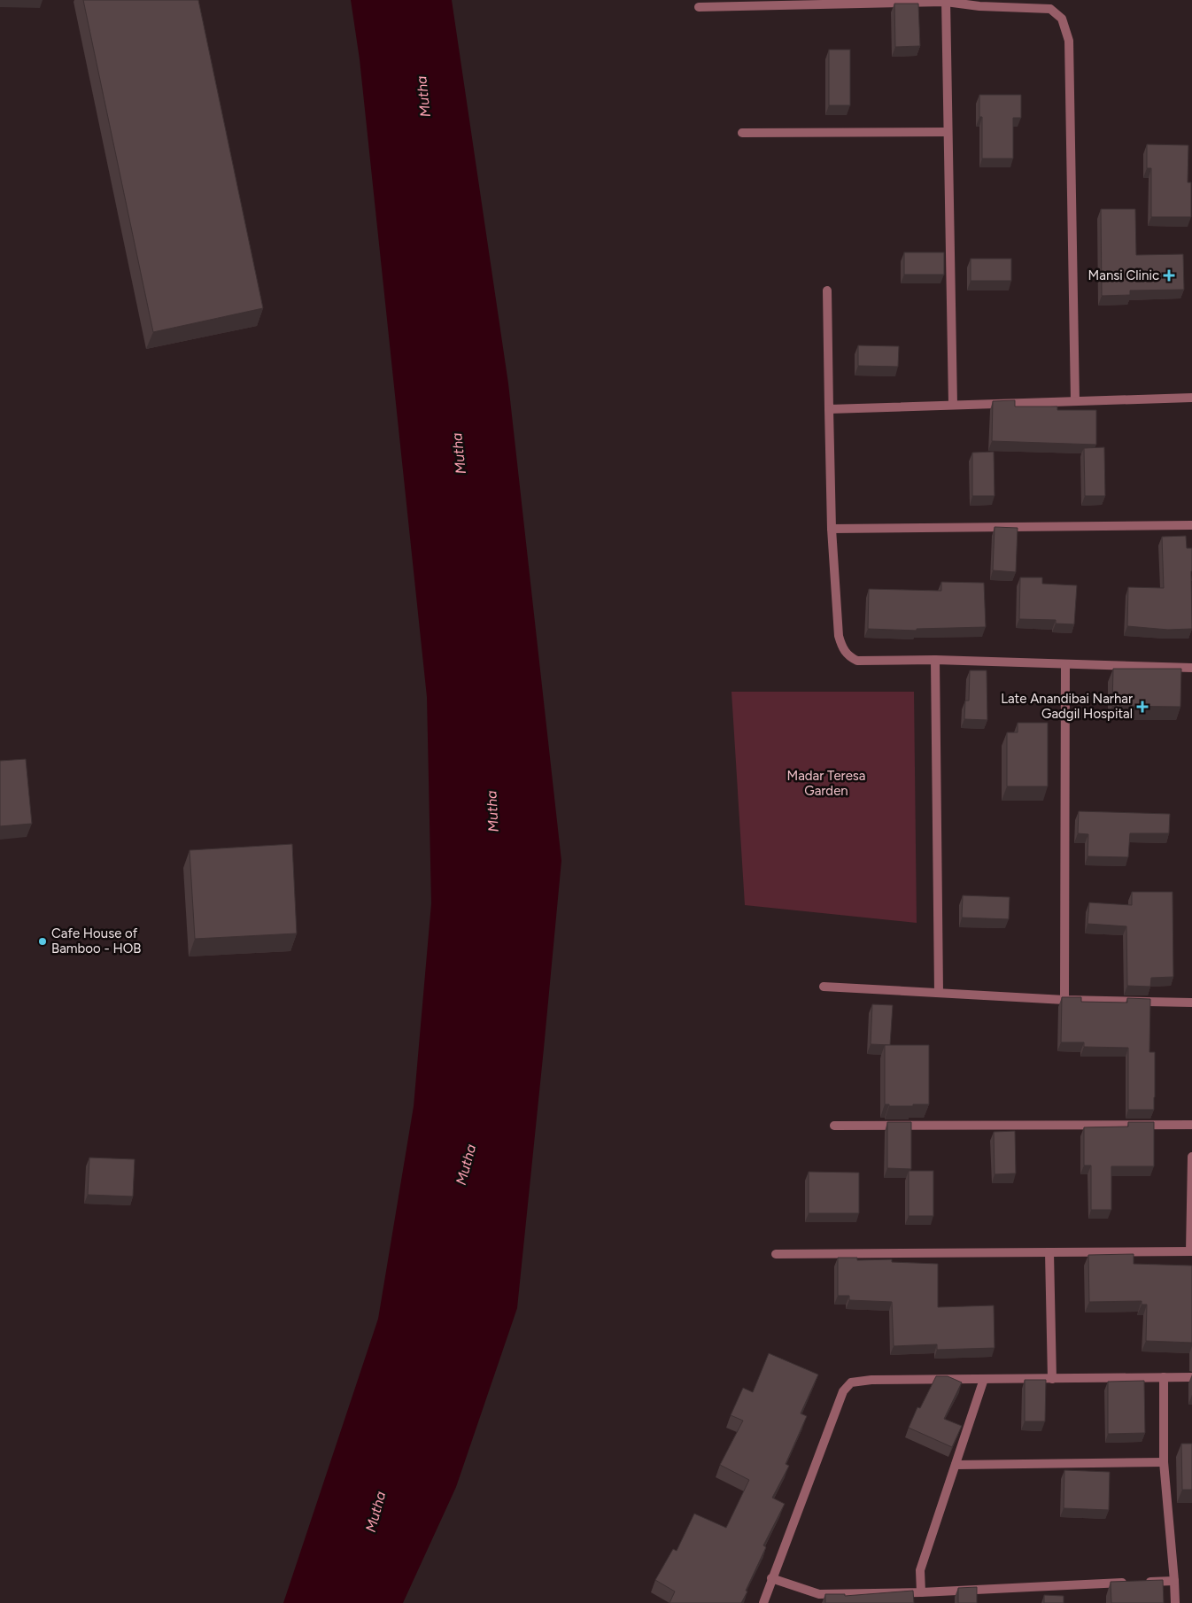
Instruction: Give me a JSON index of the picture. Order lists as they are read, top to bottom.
{
  "water": ["Mutha"],
  "parks": ["Madar Teresa Garden"],
  "places": {
    "health": ["Mansi Clinic", "Late Anandibai Narhar Gadgil Hospital"],
    "other": ["Cafe House of Bamboo - HOB"]
  }
}
